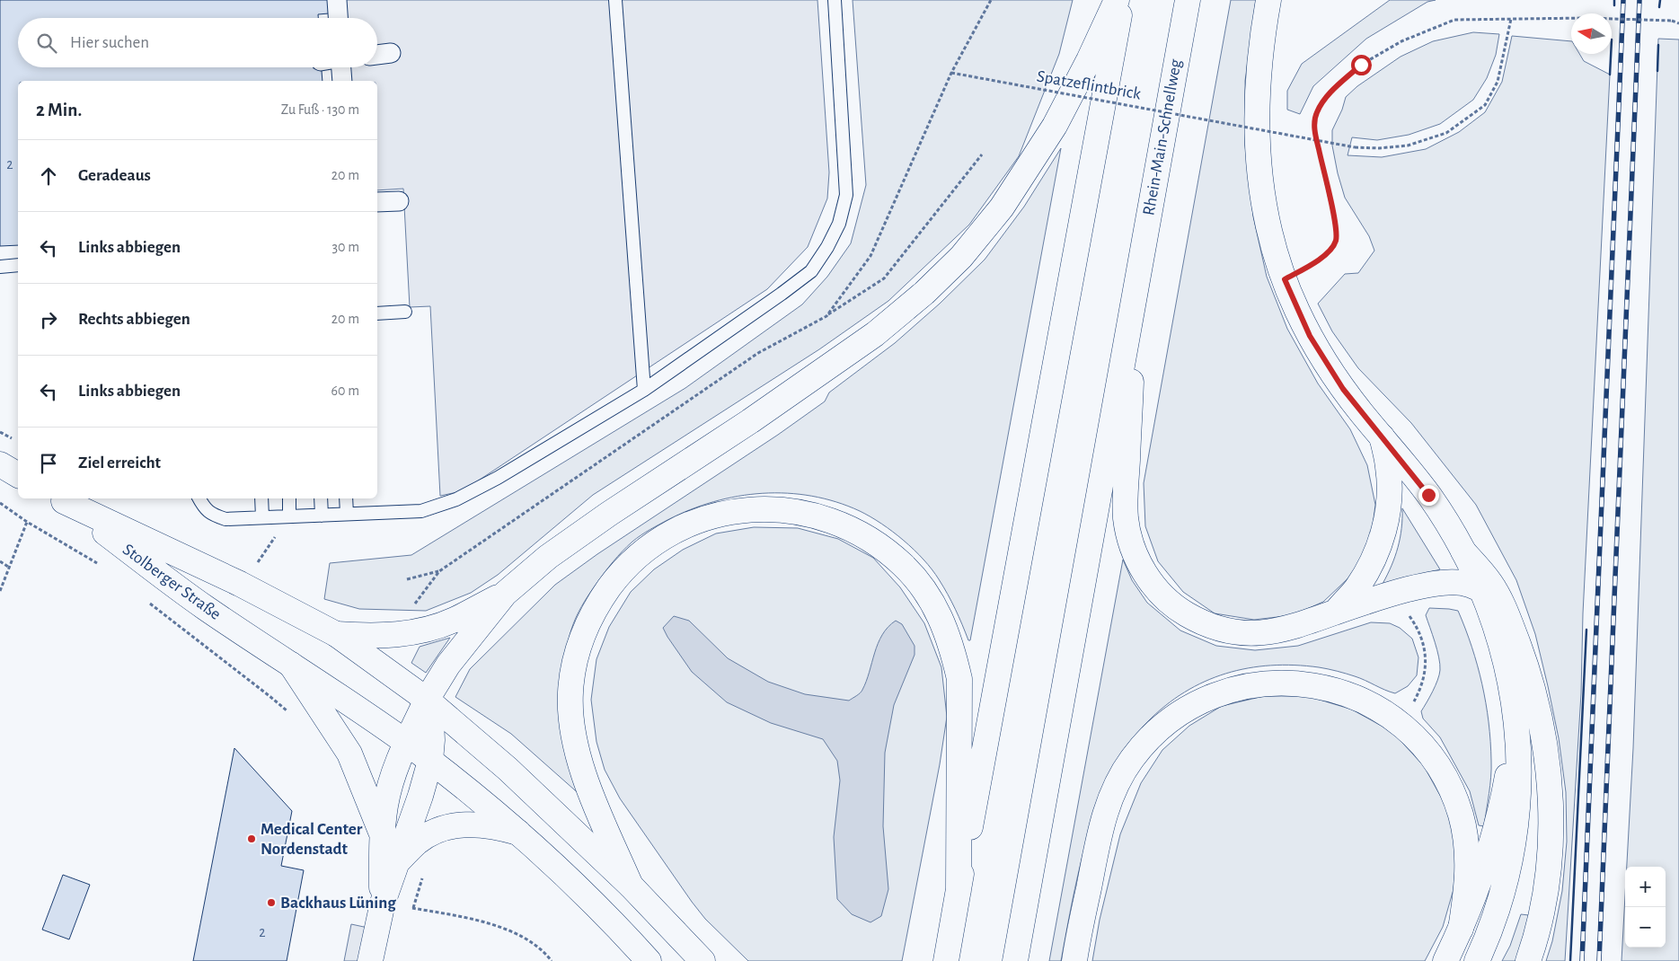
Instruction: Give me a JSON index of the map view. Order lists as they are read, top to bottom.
{
  "streets": {
    "main road": ["Rhein-Main-Schnellweg", "Stolberger Straße"],
    "path": ["Spatzeflintbrick"]
  },
  "places": ["Medical Center Nordenstadt", "Backhaus Lüning"],
  "house_numbers": ["2", "2"],
  "north": "left",
  "page": {
    "search": "Hier suchen",
    "heading": ["2 Min.", "Zu Fuß · 130 m"],
    "list": [
      ["Geradeaus", "20 m"],
      ["Links abbiegen", "30 m"],
      ["Rechts abbiegen", "20 m"],
      ["Links abbiegen", "60 m"],
      "Ziel erreicht"
    ],
    "map_buttons": ["+", "−"]
  }
}
